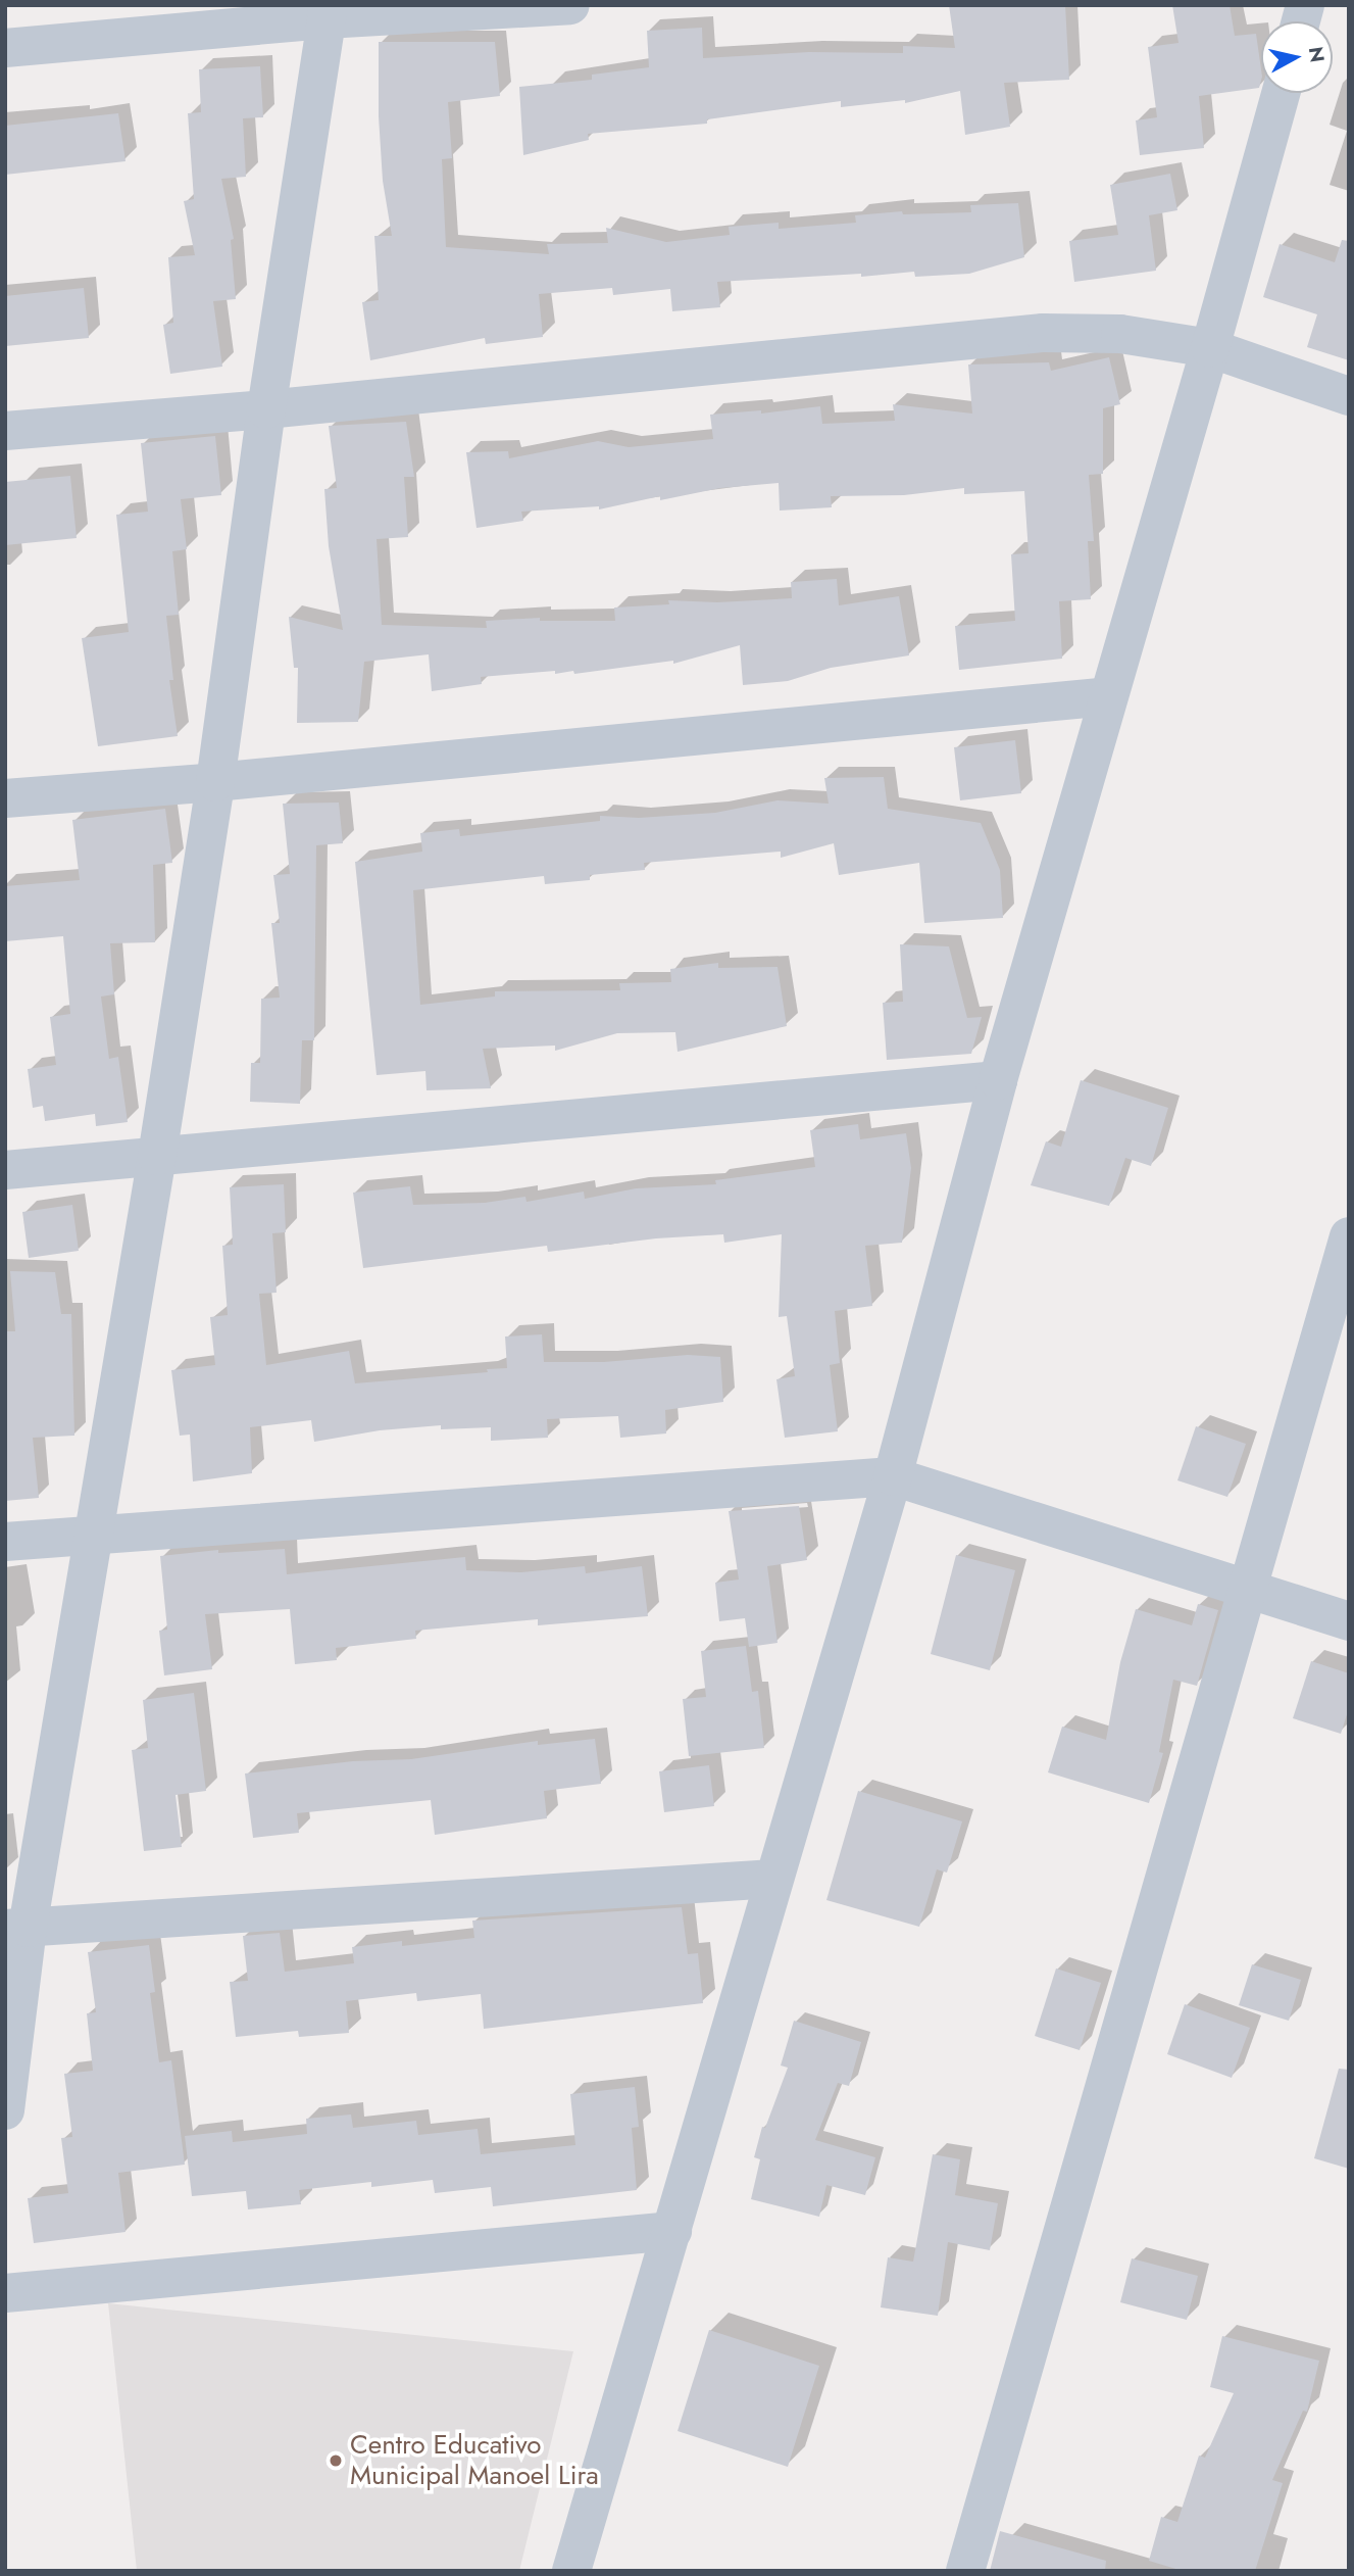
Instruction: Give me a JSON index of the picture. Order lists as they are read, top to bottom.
{
  "places": ["Centro Educativo Municipal Manoel Lira"],
  "north": "right"
}
